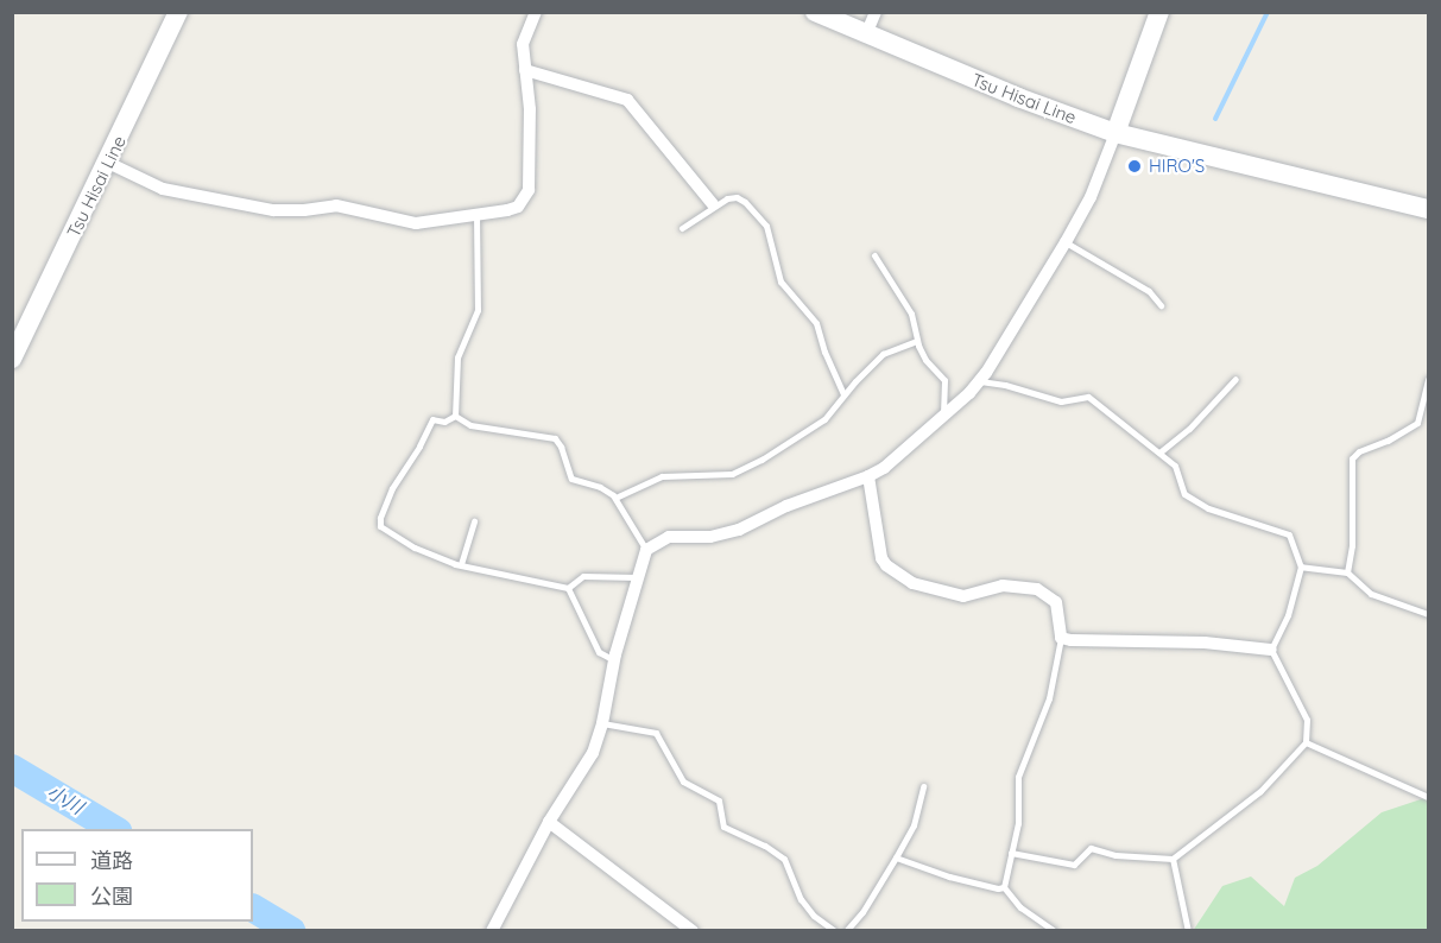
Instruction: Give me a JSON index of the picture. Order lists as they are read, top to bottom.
{
  "streets": {
    "main road": ["Tsu Hisai Line"]
  },
  "water": ["小川"],
  "places": ["HIRO'S"],
  "legend": ["道路", "公園"]
}
